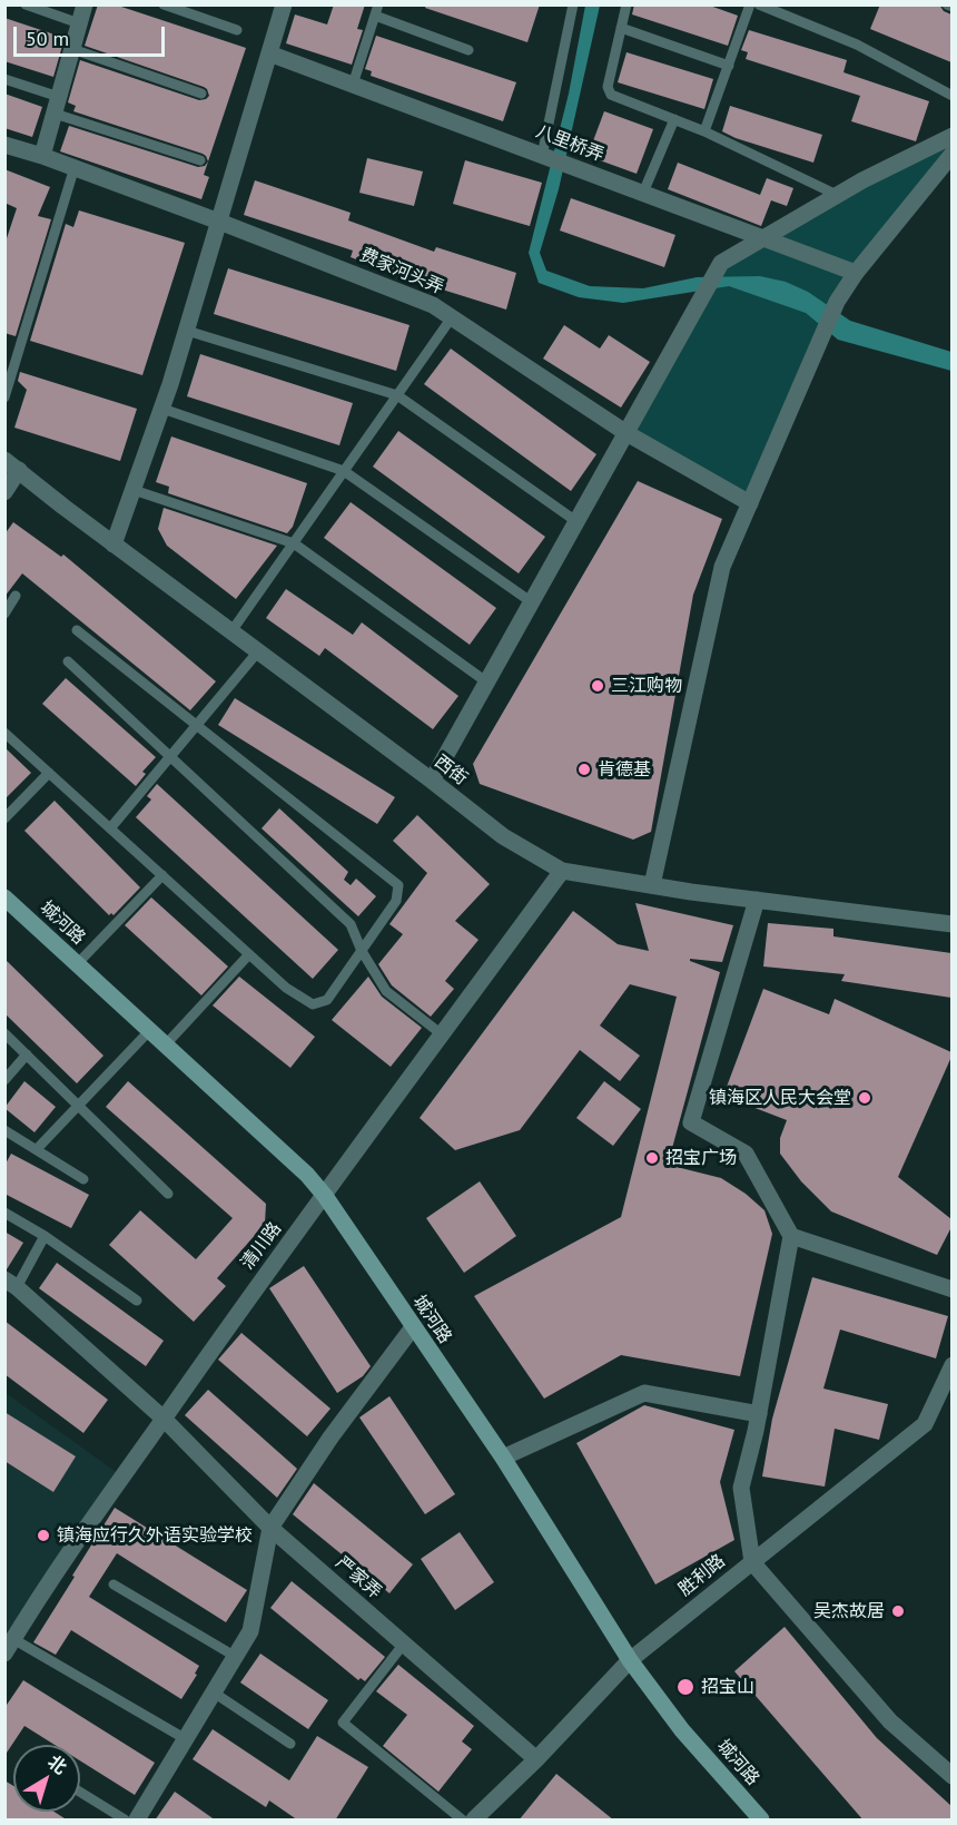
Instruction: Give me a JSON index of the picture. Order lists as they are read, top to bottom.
{
  "streets": {
    "main road": ["城河路"],
    "street": [
      "八里桥弄",
      "费家河头弄",
      "西街",
      "清川路",
      "胜利路",
      "严家弄"
    ]
  },
  "crossings": [
    ["西街", "清川路"],
    ["城河路", "清川路"],
    ["城河路", "胜利路"],
    ["清川路", "严家弄"],
    ["胜利路", "严家弄"]
  ],
  "places": [
    "三江购物",
    "肯德基",
    "镇海区人民大会堂",
    "招宝广场",
    "镇海应行久外语实验学校",
    "吴杰故居",
    "招宝山"
  ],
  "scale_bar": "50 m",
  "north": "top right"
}
